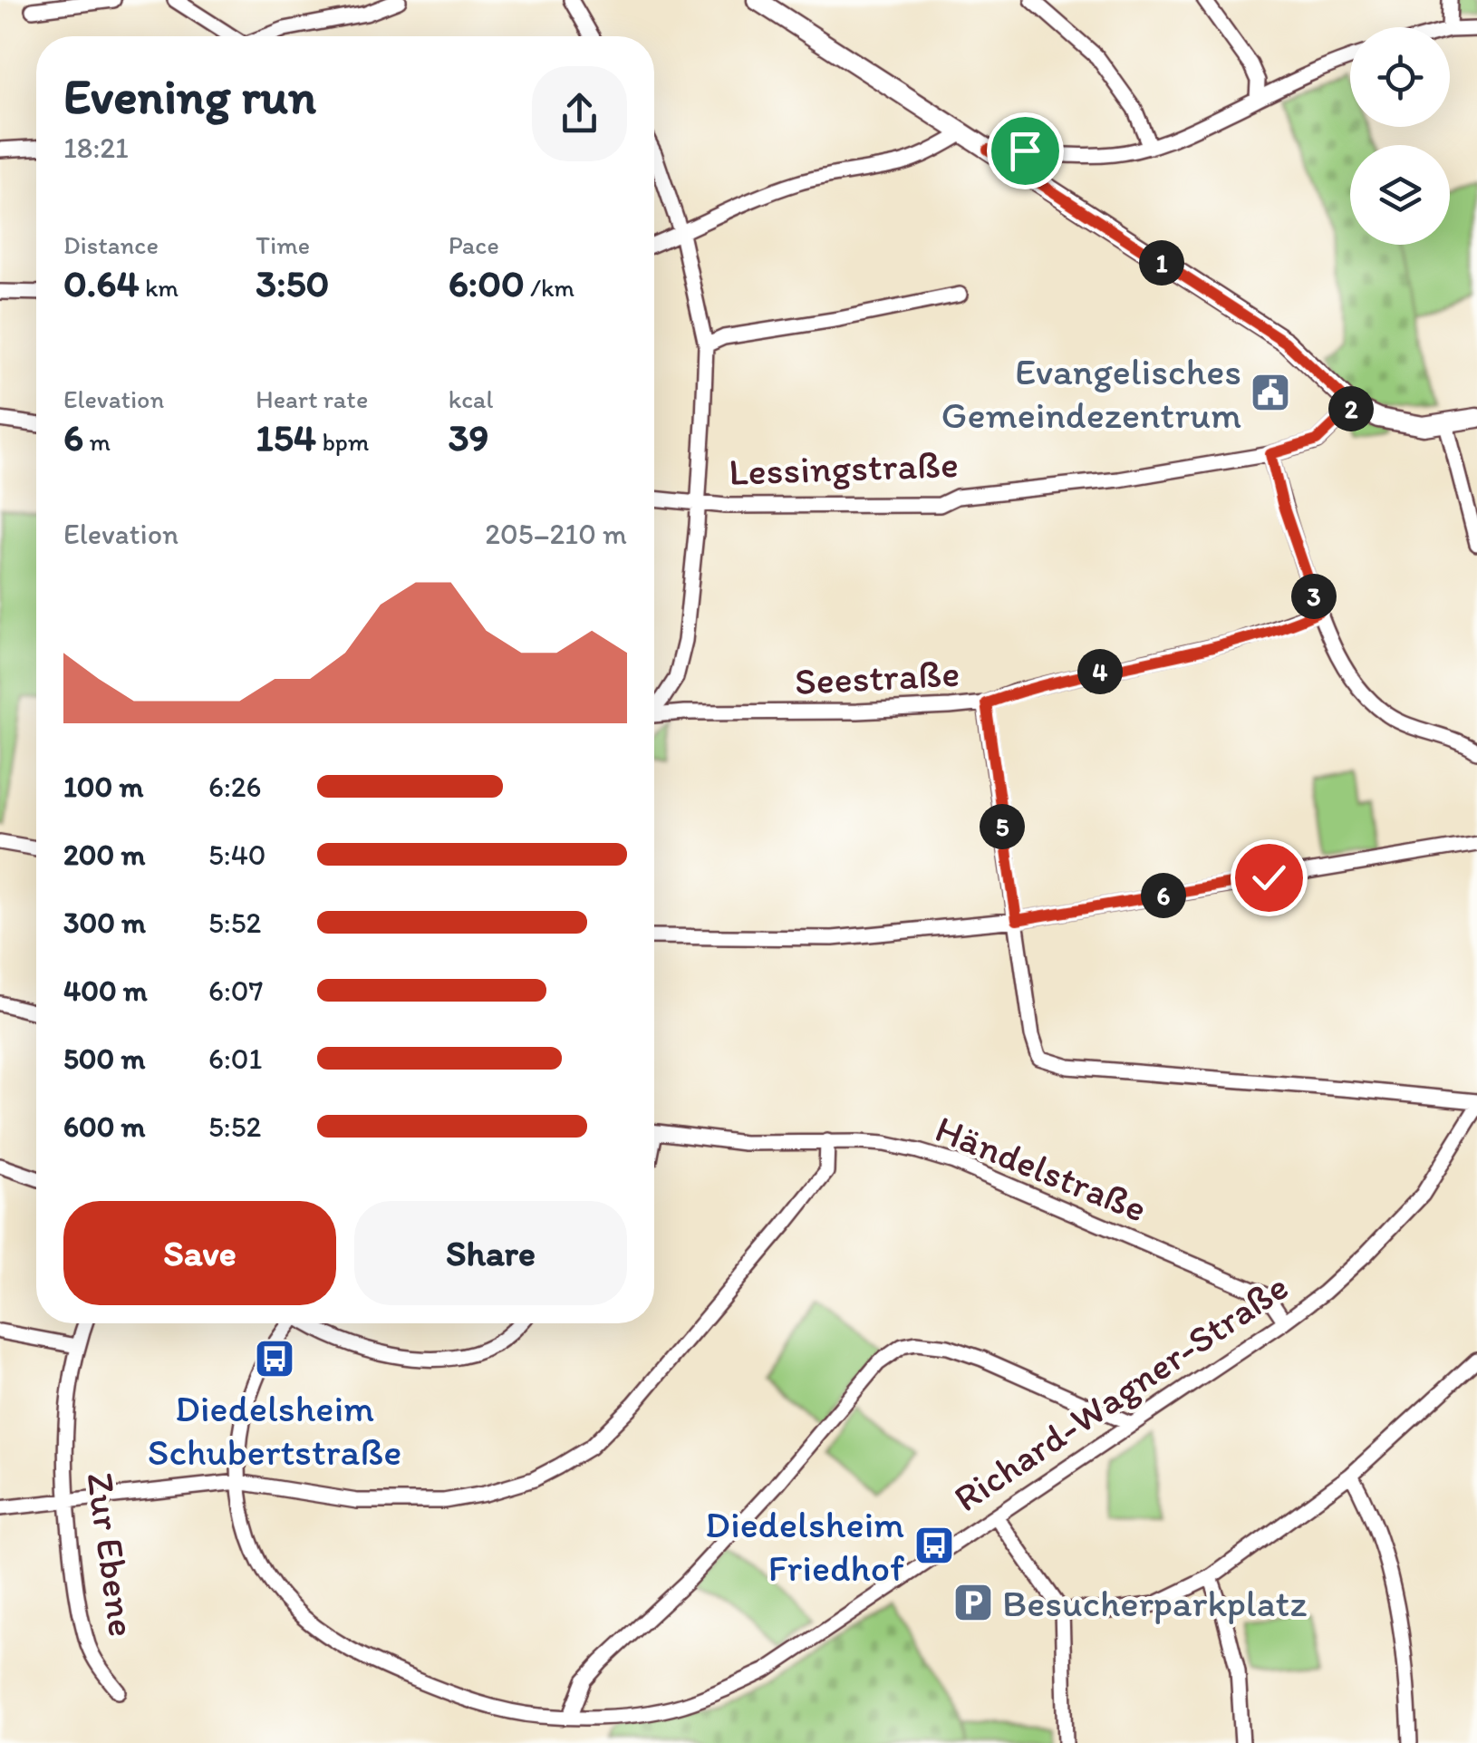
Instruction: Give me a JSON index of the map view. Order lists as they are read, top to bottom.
{
  "streets": {
    "street": [
      "Lessingstraße",
      "Seestraße",
      "Händelstraße",
      "Richard-Wagner-Straße",
      "Zur Ebene"
    ]
  },
  "crossings": [
    ["Händelstraße", "Richard-Wagner-Straße"]
  ],
  "places": {
    "public building": ["Evangelisches Gemeindezentrum"],
    "bus stop": ["Diedelsheim Schubertstraße", "Diedelsheim Friedhof"],
    "parking": ["Besucherparkplatz"]
  },
  "page": {
    "heading": ["Evening run", "18:21"],
    "stats": [
      ["Distance", "0.64 km"],
      ["Time", "3:50"],
      ["Pace", "6:00 /km"],
      ["Elevation", "6 m"],
      ["Heart rate", "154 bpm"],
      ["kcal", "39"]
    ],
    "pins": [
      "1",
      "2",
      "3",
      "4",
      "5",
      "6"
    ],
    "chart": ["Elevation", "205–210 m"],
    "list": [
      {
        "name": "100 m",
        "note": "6:26"
      },
      {
        "name": "200 m",
        "note": "5:40"
      },
      {
        "name": "300 m",
        "note": "5:52"
      },
      {
        "name": "400 m",
        "note": "6:07"
      },
      {
        "name": "500 m",
        "note": "6:01"
      },
      {
        "name": "600 m",
        "note": "5:52"
      }
    ],
    "buttons": ["Save", "Share"]
  }
}
